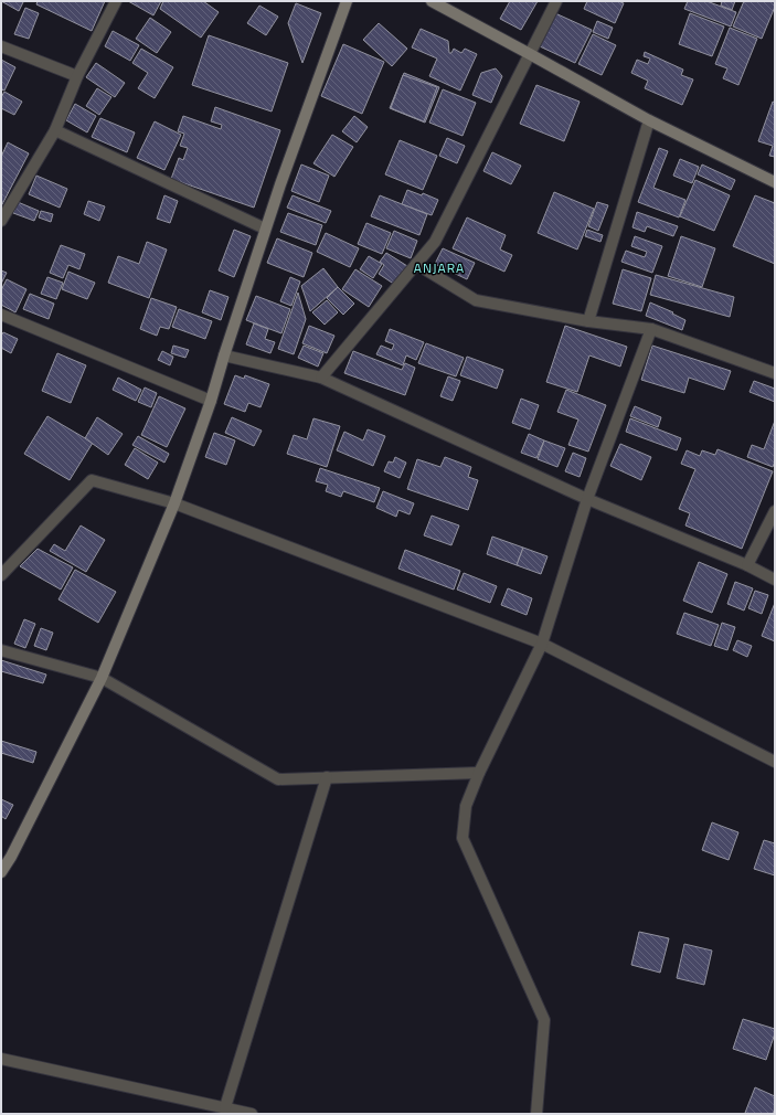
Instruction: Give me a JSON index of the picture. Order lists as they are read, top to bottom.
{
  "districts": ["ANJARA"]
}
